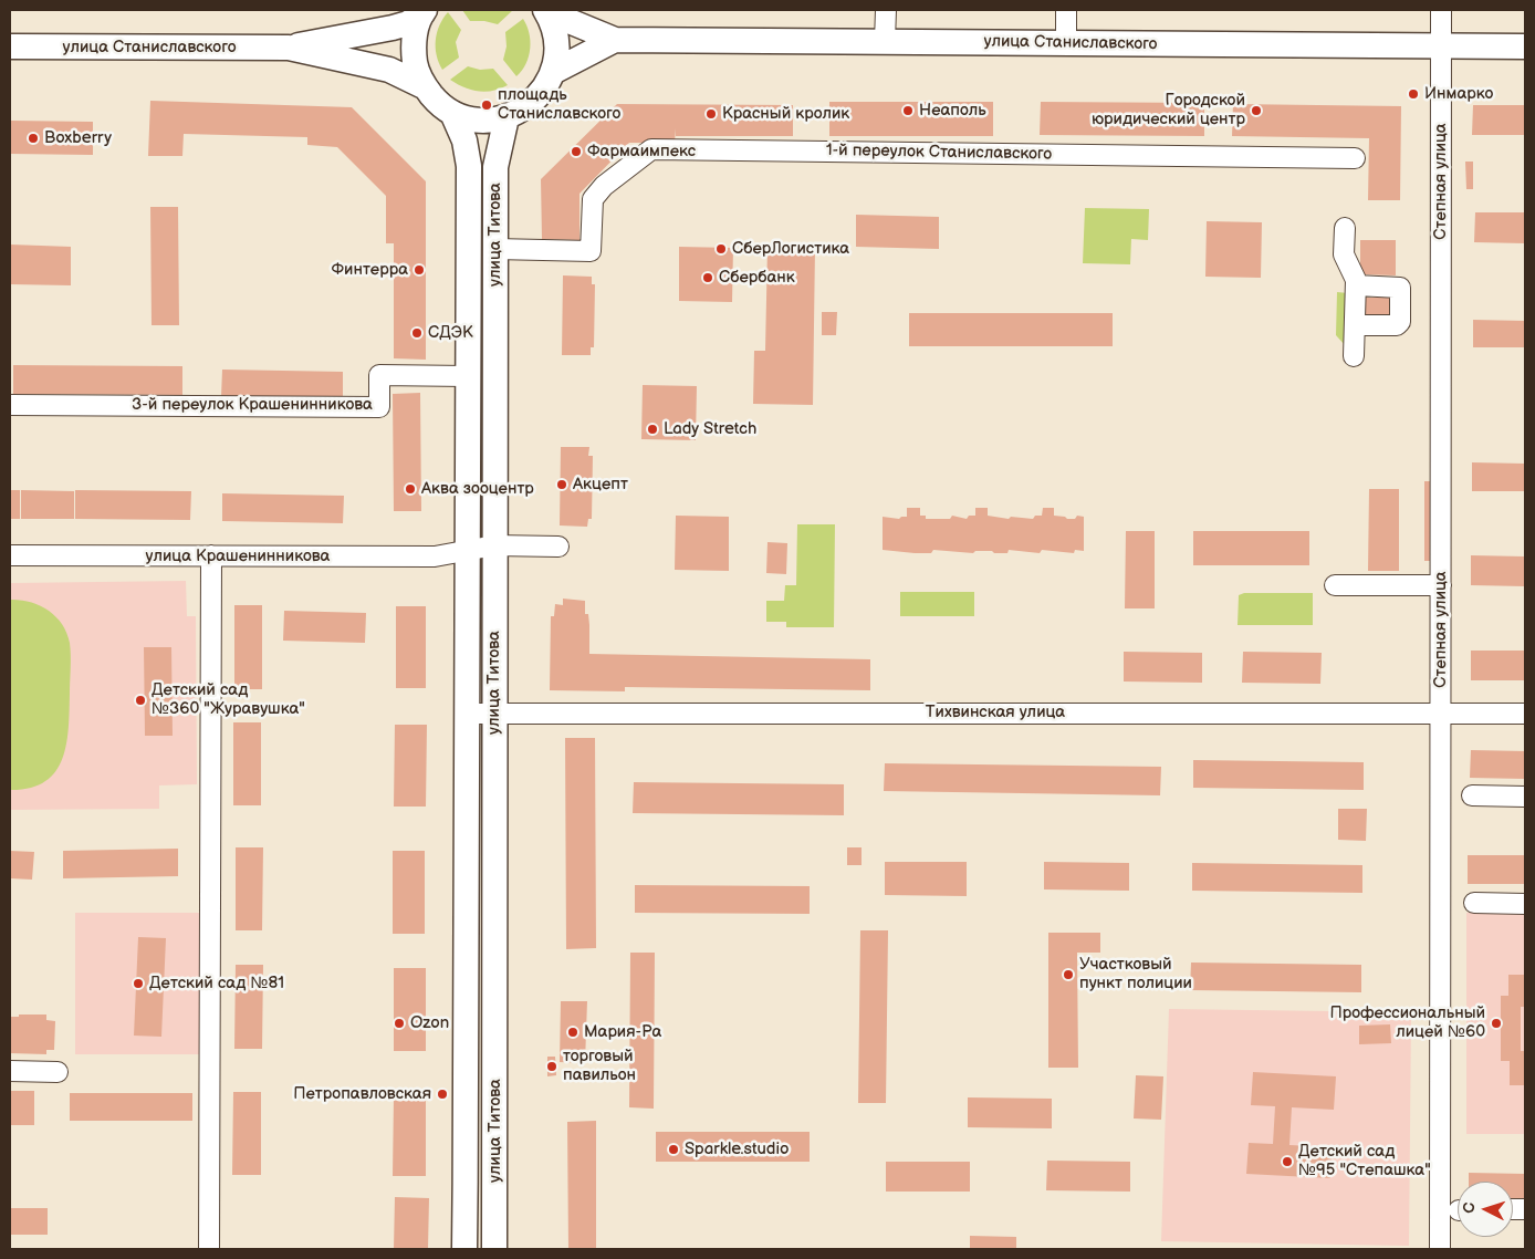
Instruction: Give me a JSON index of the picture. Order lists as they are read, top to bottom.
{
  "streets": {
    "main road": ["улица Станиславского", "улица Титова"],
    "street": [
      "1-й переулок Станиславского",
      "Степная улица",
      "3-й переулок Крашенинникова",
      "улица Крашенинникова",
      "Тихвинская улица"
    ]
  },
  "crossings": [
    ["улица Станиславского", "Степная улица"],
    ["1-й переулок Станиславского", "улица Титова"],
    ["Степная улица", "Тихвинская улица"],
    ["улица Титова", "3-й переулок Крашенинникова"],
    ["улица Титова", "улица Крашенинникова"],
    ["улица Титова", "Тихвинская улица"]
  ],
  "places": [
    "Инмарко",
    "площадь Станиславского",
    "Неаполь",
    "Городской юридический центр",
    "Красный кролик",
    "Boxberry",
    "Фармаимпекс",
    "СберЛогистика",
    "Финтерра",
    "Сбербанк",
    "СДЭК",
    "Lady Stretch",
    "Акцепт",
    "Аква зооцентр",
    "Детский сад №360 \"Журавушка\"",
    "Участковый пункт полиции",
    "Детский сад №81",
    "Ozon",
    "Профессиональный лицей №60",
    "Мария-Ра",
    "торговый павильон",
    "Петропавловская",
    "Sparkle.studio",
    "Детский сад №95 \"Степашка\""
  ],
  "north": "left"
}
